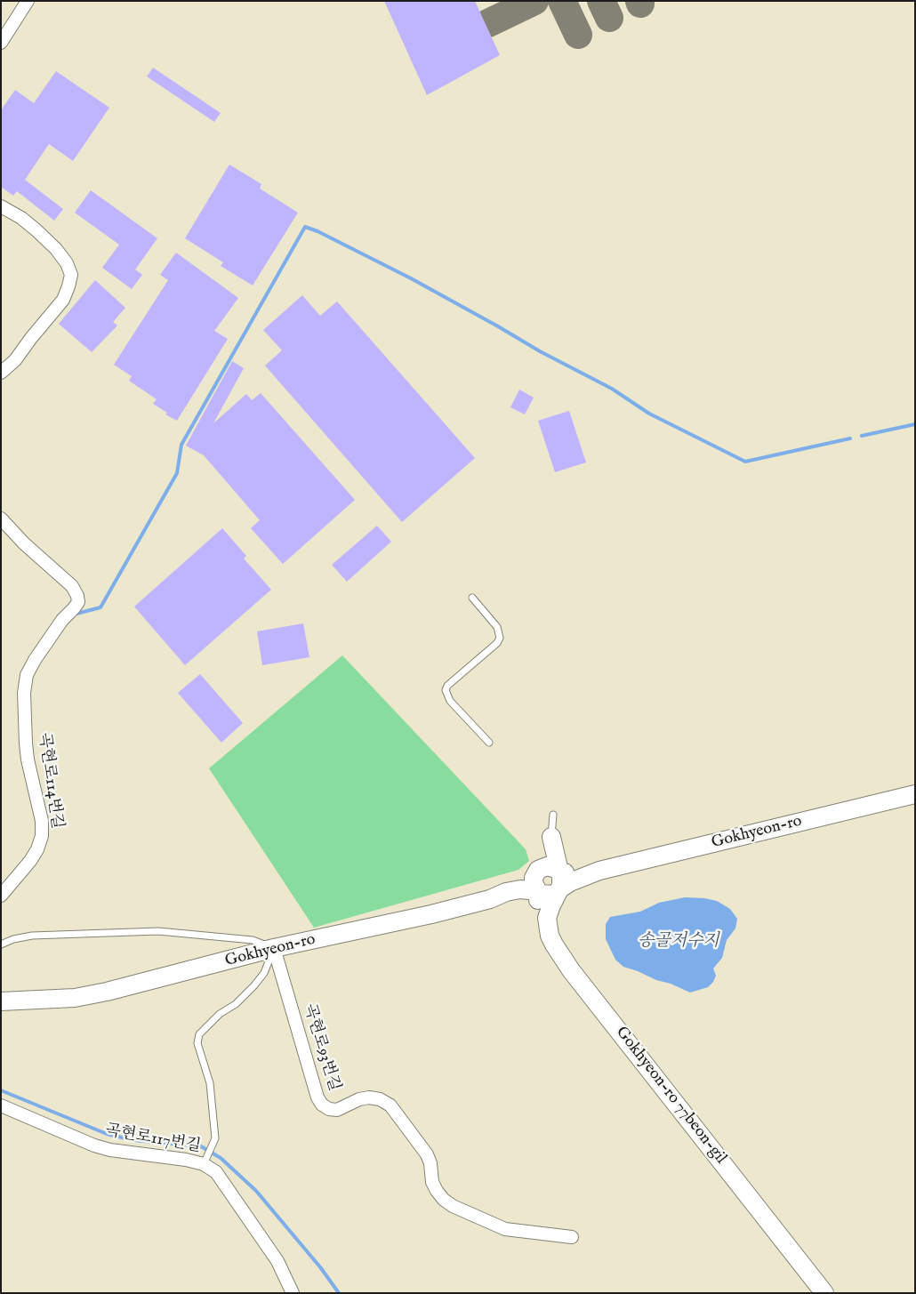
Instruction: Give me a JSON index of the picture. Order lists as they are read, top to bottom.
{
  "streets": {
    "main road": ["Gokhyeon-ro", "Gokhyeon-ro 77beon-gil"],
    "street": ["곡현로114번길", "곡현로93번길", "곡현로117번길"]
  },
  "crossings": [
    ["Gokhyeon-ro", "곡현로93번길"],
    ["Gokhyeon-ro", "Gokhyeon-ro 77beon-gil"]
  ],
  "water": ["송골저수지"]
}
